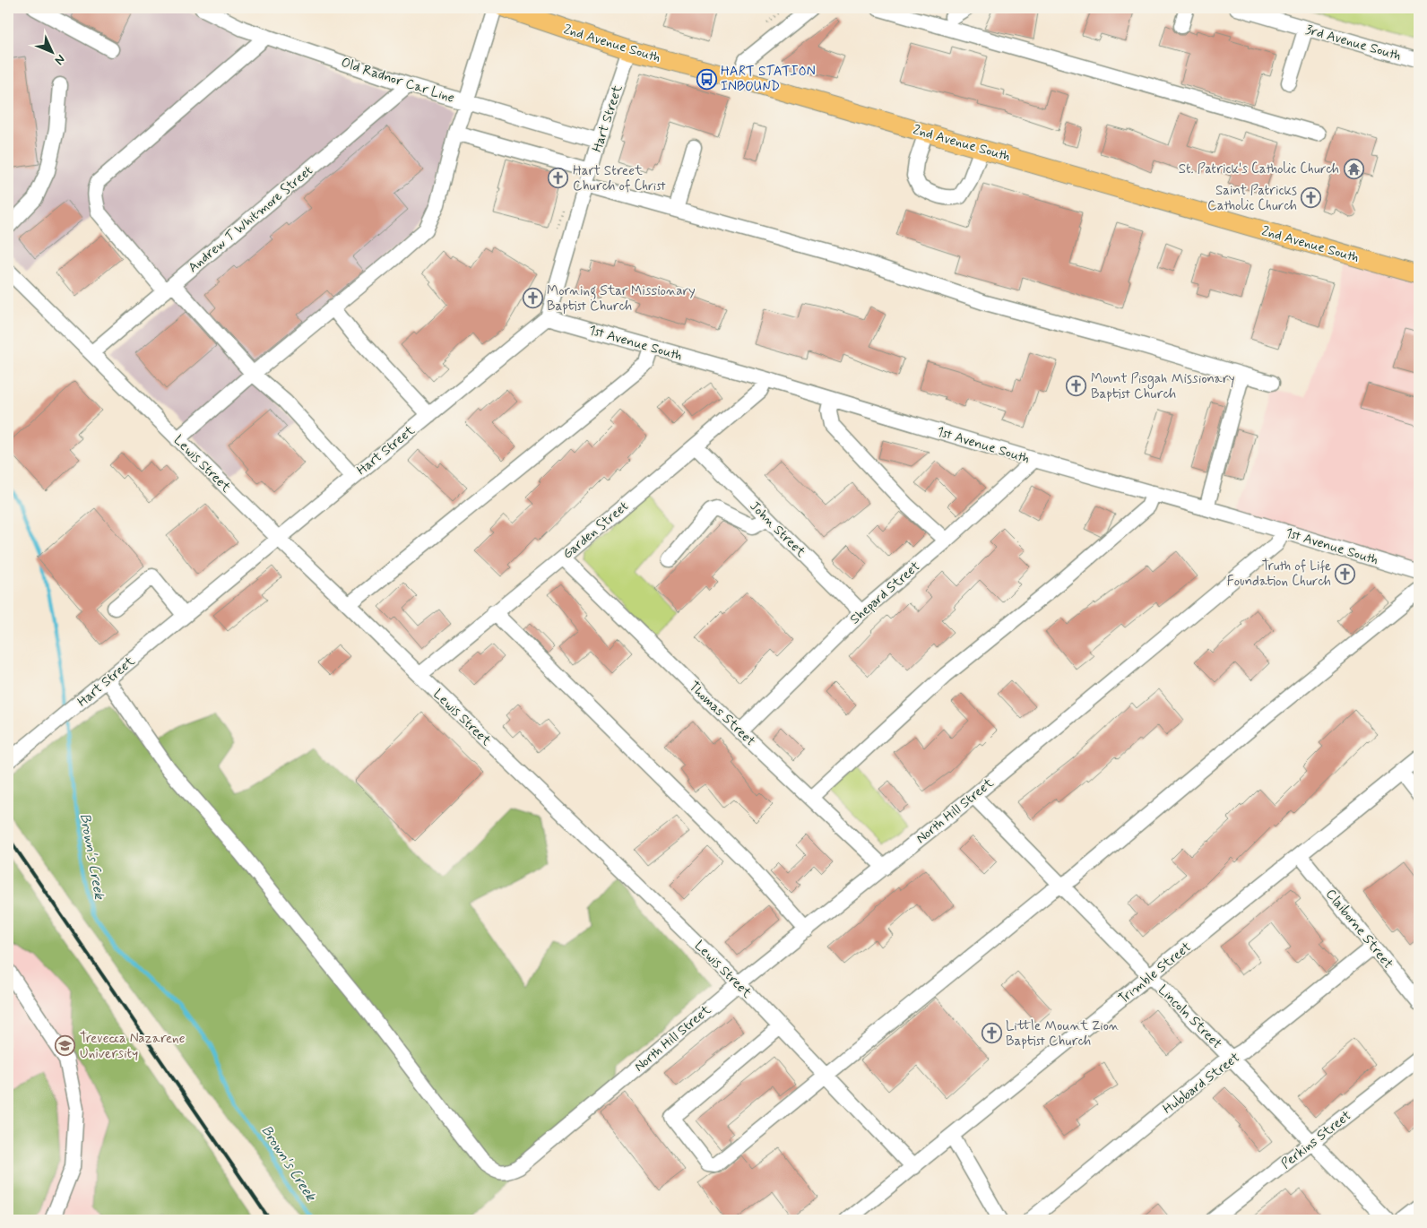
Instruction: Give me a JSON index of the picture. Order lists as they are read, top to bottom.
{
  "streets": {
    "main road": ["2nd Avenue South"],
    "street": [
      "3rd Avenue South",
      "Old Radnor Car Line",
      "Hart Street",
      "Andrew T Whitmore Street",
      "1st Avenue South",
      "Lewis Street",
      "John Street",
      "Garden Street",
      "Shepard Street",
      "Thomas Street",
      "North Hill Street",
      "Claiborne Street",
      "Trimble Street",
      "Lincoln Street",
      "Hubbard Street",
      "Perkins Street"
    ]
  },
  "crossings": [
    ["2nd Avenue South", "Hart Street"],
    ["Old Radnor Car Line", "Hart Street"],
    ["Old Radnor Car Line", "Andrew T Whitmore Street"],
    ["Hart Street", "1st Avenue South"],
    ["Hart Street", "Lewis Street"],
    ["Hart Street", "North Hill Street"],
    ["Andrew T Whitmore Street", "Lewis Street"],
    ["1st Avenue South", "Garden Street"],
    ["1st Avenue South", "Shepard Street"],
    ["1st Avenue South", "North Hill Street"],
    ["Lewis Street", "Garden Street"],
    ["Lewis Street", "North Hill Street"],
    ["Lewis Street", "Trimble Street"],
    ["John Street", "Garden Street"],
    ["John Street", "Shepard Street"],
    ["Garden Street", "Thomas Street"],
    ["Shepard Street", "Thomas Street"],
    ["Thomas Street", "North Hill Street"],
    ["North Hill Street", "Lincoln Street"],
    ["Claiborne Street", "Trimble Street"],
    ["Claiborne Street", "Hubbard Street"],
    ["Trimble Street", "Lincoln Street"],
    ["Lincoln Street", "Hubbard Street"],
    ["Lincoln Street", "Perkins Street"]
  ],
  "water": ["Brown's Creek"],
  "places": {
    "bus stop": ["HART STATION INBOUND"],
    "temple": ["St. Patrick's Catholic Church"],
    "church": [
      "Hart Street Church of Christ",
      "Saint Patricks Catholic Church",
      "Morning Star Missionary Baptist Church",
      "Mount Pisgah Missionary Baptist Church",
      "Truth of Life Foundation Church",
      "Little Mount Zion Baptist Church"
    ],
    "school or university": ["Trevecca Nazarene University"]
  },
  "north": "bottom right"
}
